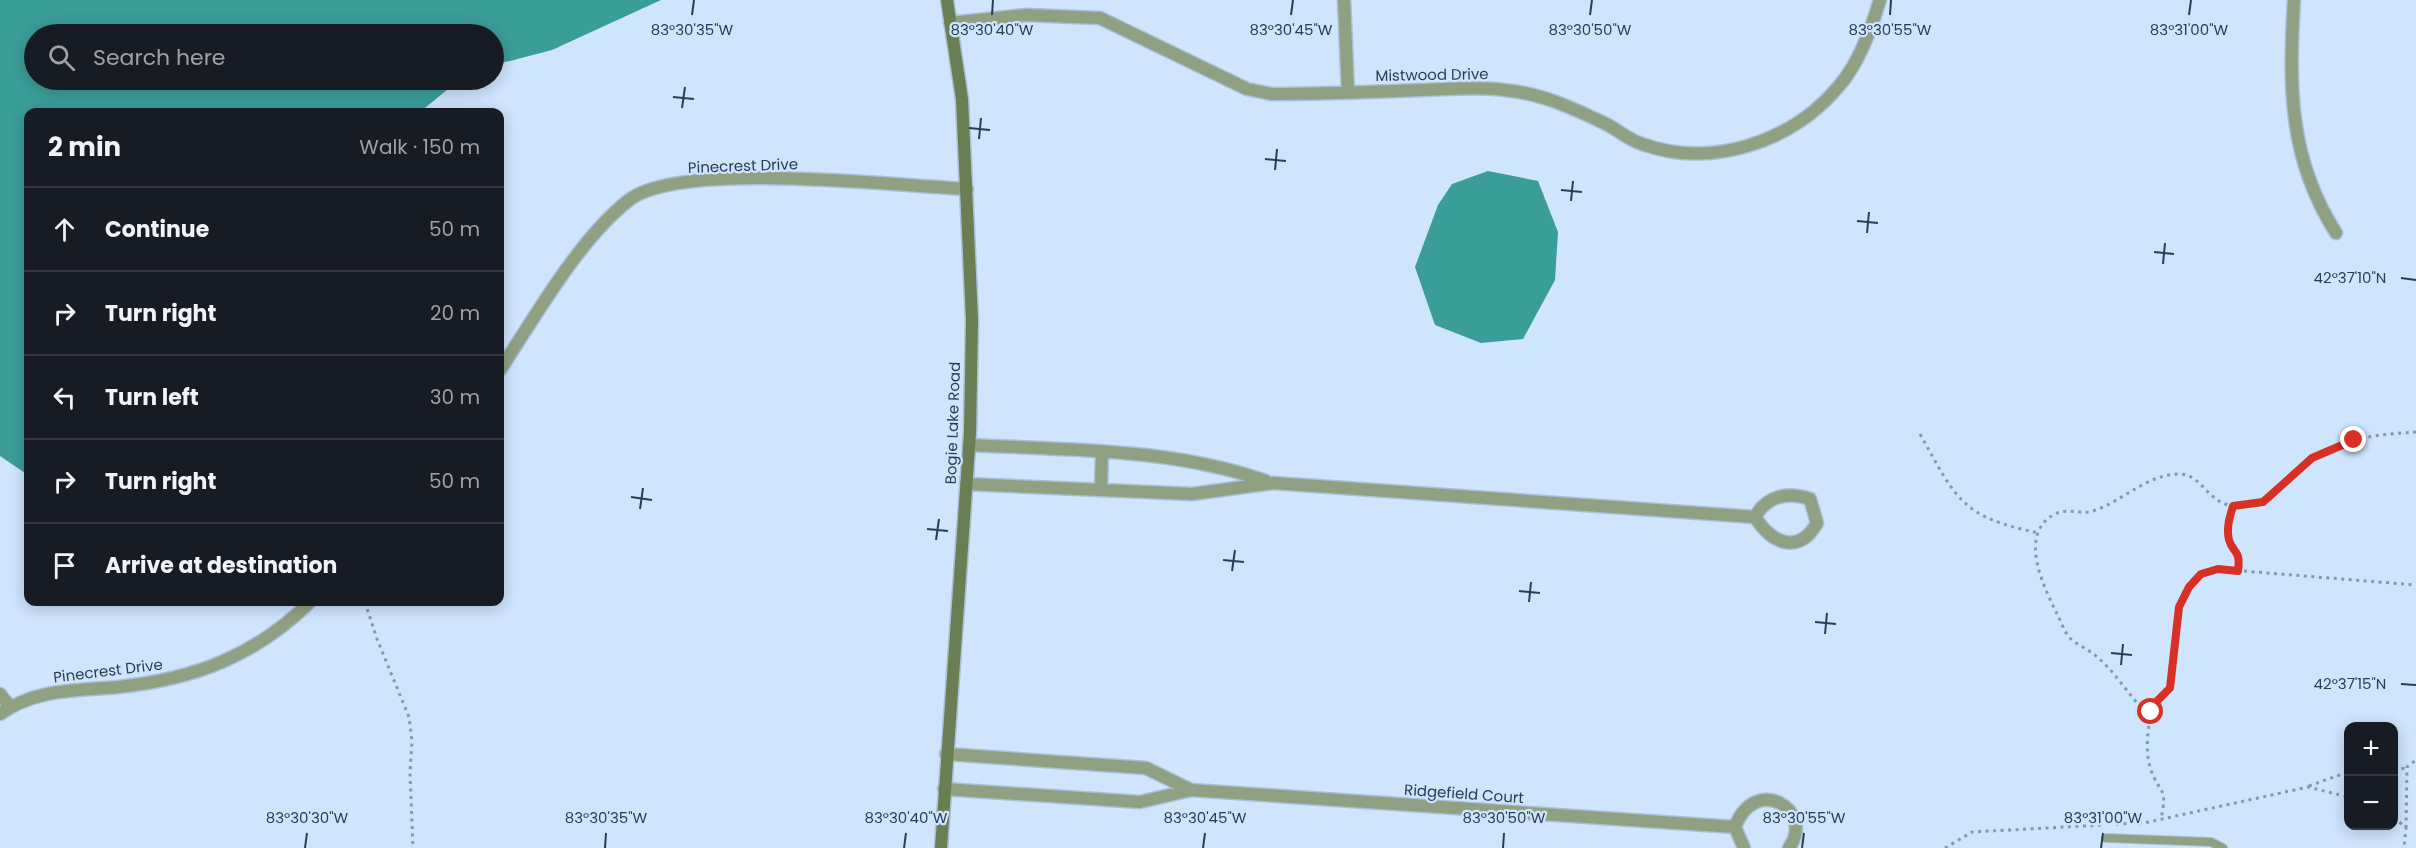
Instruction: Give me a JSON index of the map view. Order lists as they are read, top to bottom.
{
  "streets": {
    "main road": ["Bogie Lake Road"],
    "street": ["Mistwood Drive", "Pinecrest Drive", "Ridgefield Court"]
  },
  "crossings": [
    ["Mistwood Drive", "Bogie Lake Road"],
    ["Pinecrest Drive", "Bogie Lake Road"],
    ["Bogie Lake Road", "Ridgefield Court"]
  ],
  "page": {
    "search": "Search here",
    "heading": ["2 min", "Walk · 150 m"],
    "list": [
      ["Continue", "50 m"],
      ["Turn right", "20 m"],
      ["Turn left", "30 m"],
      ["Turn right", "50 m"],
      "Arrive at destination"
    ],
    "map_buttons": ["+", "−"]
  },
  "coordinates": [
    "83°30'35\"W",
    "83°30'40\"W",
    "83°30'45\"W",
    "83°30'50\"W",
    "83°30'55\"W",
    "83°31'00\"W",
    "42°37'10\"N",
    "42°37'15\"N",
    "83°30'30\"W"
  ]
}
